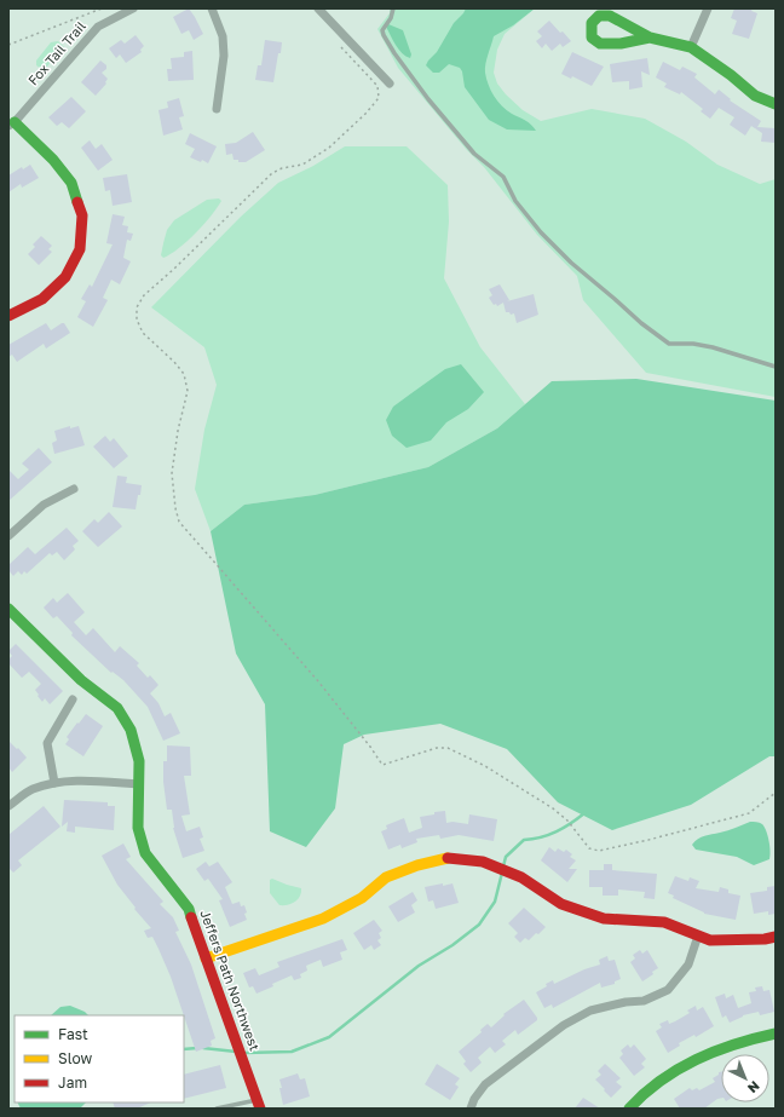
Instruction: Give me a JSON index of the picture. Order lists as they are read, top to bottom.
{
  "streets": {
    "street": ["Fox Tail Trail", "Jeffers Path Northwest"]
  },
  "legend": ["Fast", "Slow", "Jam"],
  "north": "bottom right"
}
